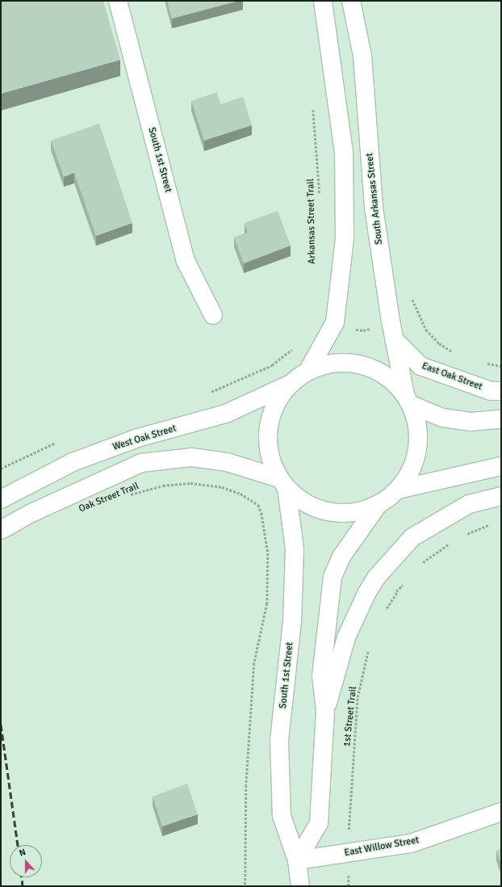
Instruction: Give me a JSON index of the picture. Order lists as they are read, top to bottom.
{
  "streets": {
    "street": [
      "South 1st Street",
      "South Arkansas Street",
      "East Oak Street",
      "West Oak Street",
      "East Willow Street"
    ],
    "path": ["Arkansas Street Trail", "Oak Street Trail", "1st Street Trail"]
  },
  "crossings": [
    ["South 1st Street", "East Willow Street"],
    ["South Arkansas Street", "East Oak Street"]
  ],
  "north": "top"
}
